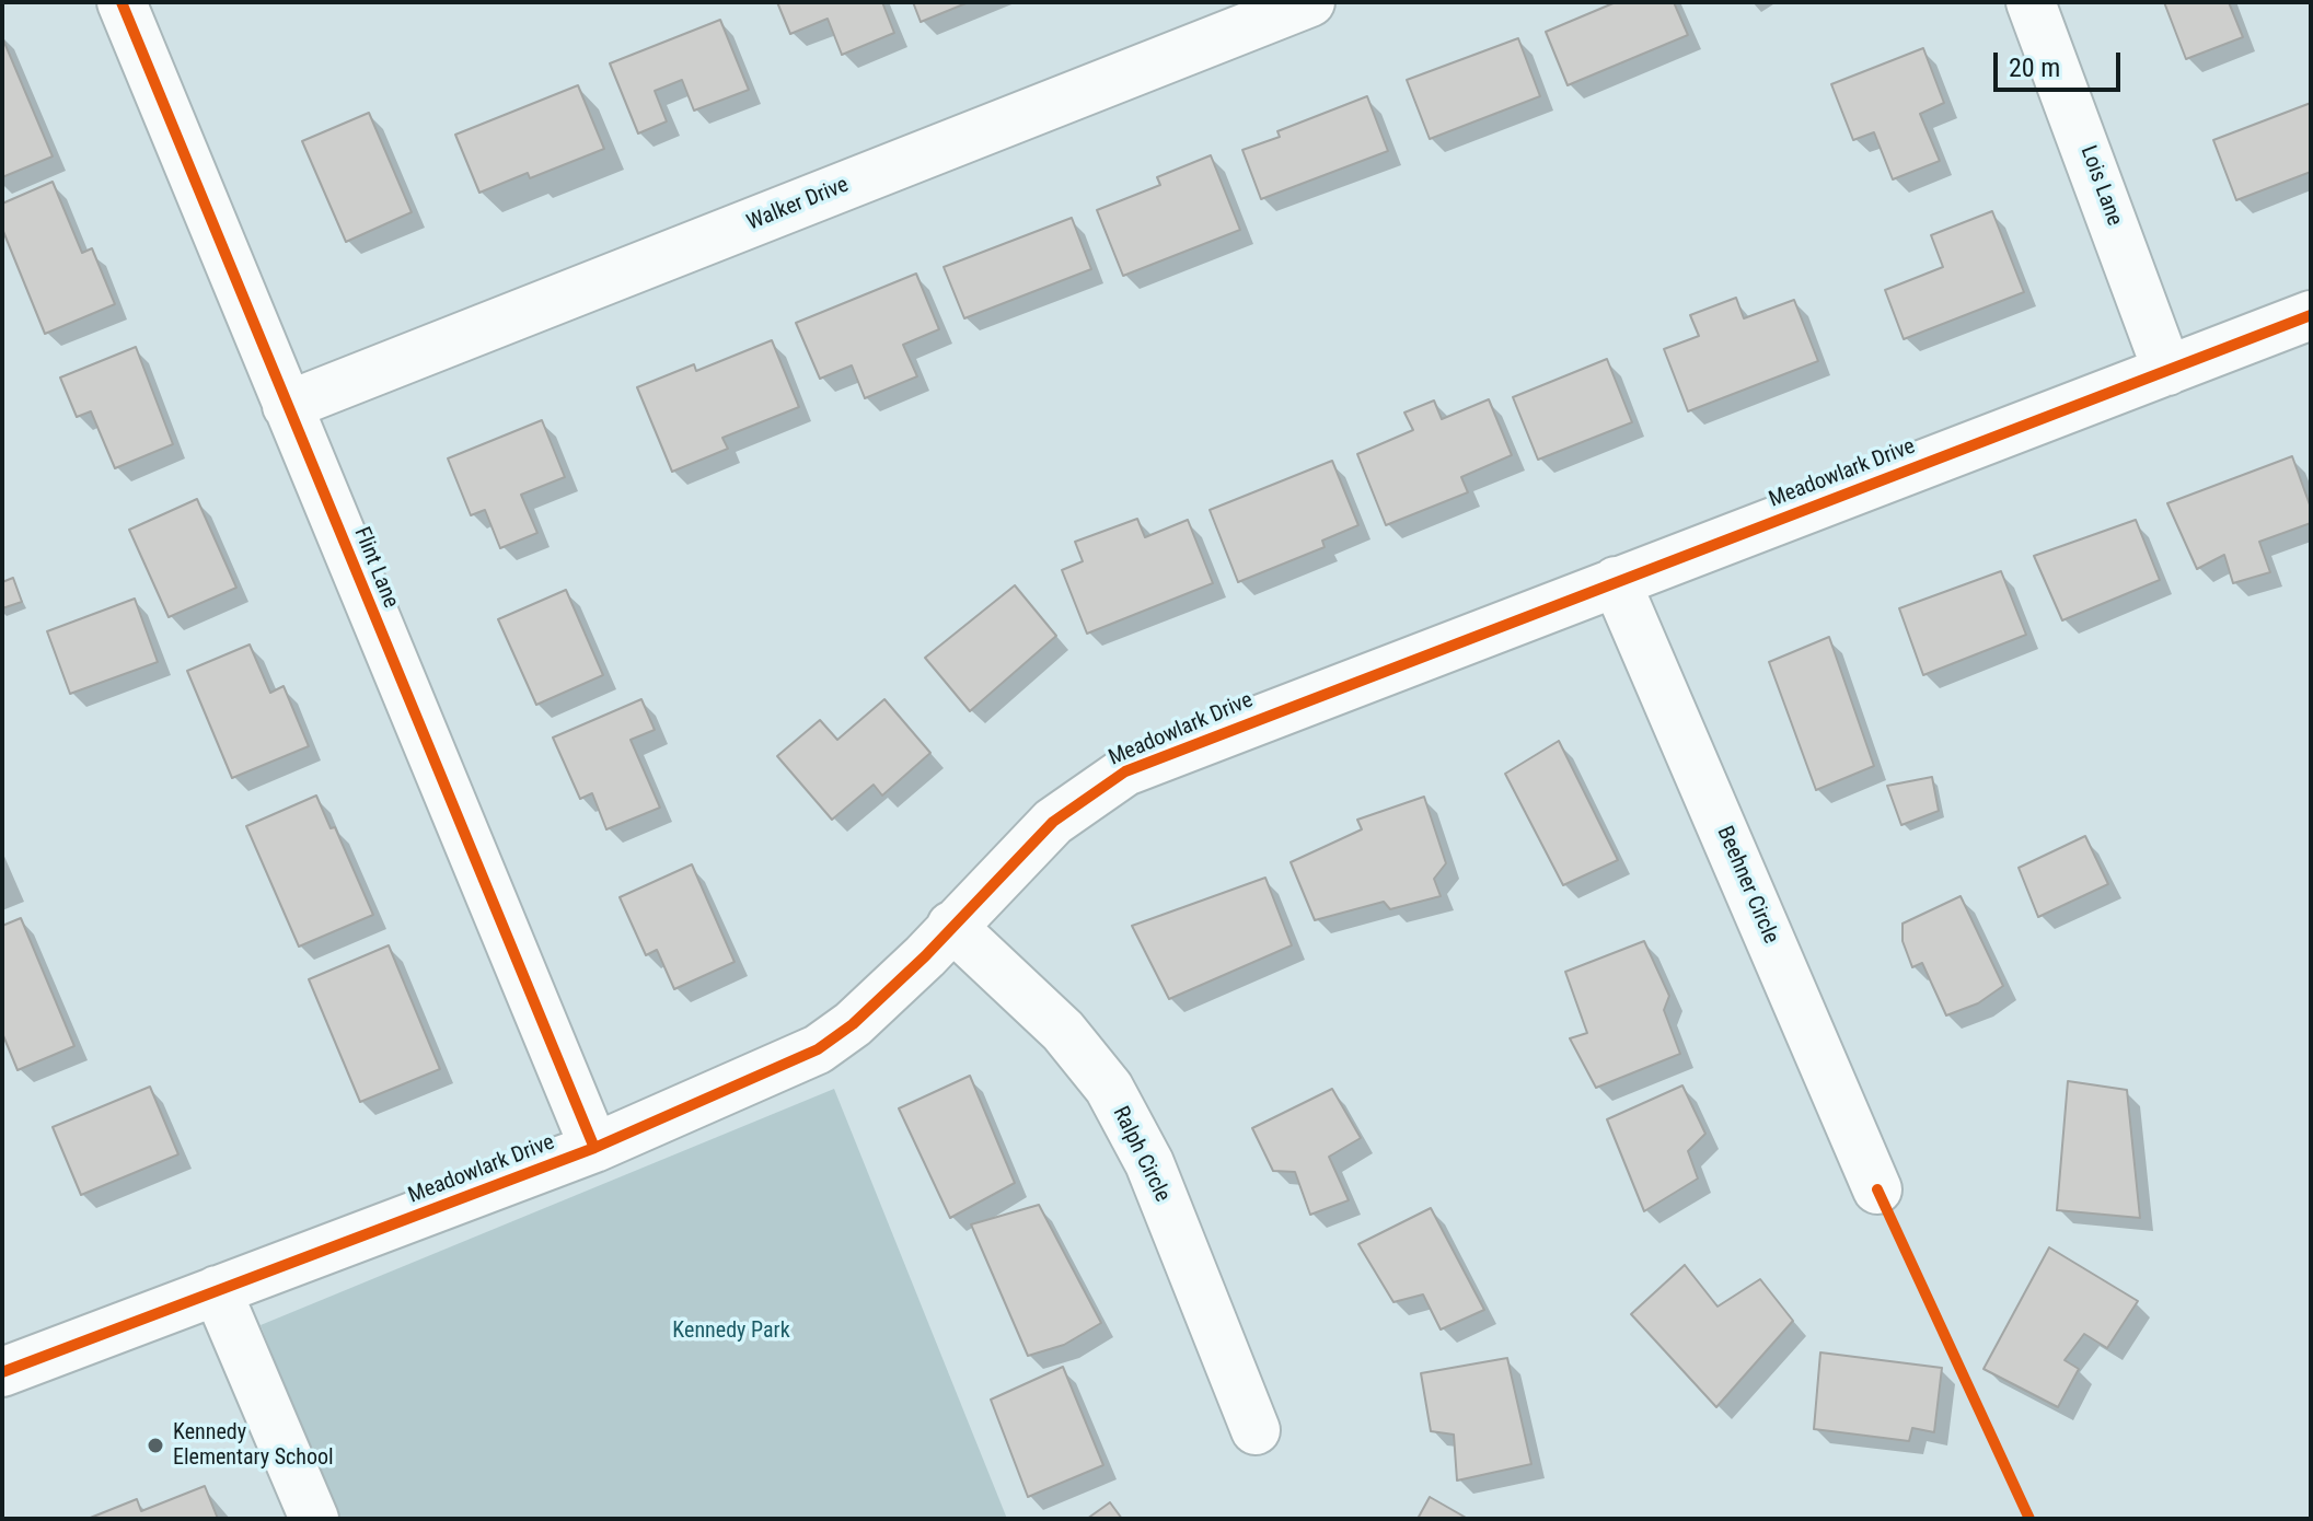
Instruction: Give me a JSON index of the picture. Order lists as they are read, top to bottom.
{
  "streets": {
    "street": [
      "Lois Lane",
      "Walker Drive",
      "Meadowlark Drive",
      "Flint Lane",
      "Beehner Circle",
      "Ralph Circle"
    ]
  },
  "crossings": [
    ["Lois Lane", "Meadowlark Drive"],
    ["Walker Drive", "Flint Lane"],
    ["Meadowlark Drive", "Flint Lane"],
    ["Meadowlark Drive", "Beehner Circle"],
    ["Meadowlark Drive", "Ralph Circle"]
  ],
  "parks": ["Kennedy Park"],
  "places": ["Kennedy Elementary School"],
  "scale_bar": "20 m"
}
